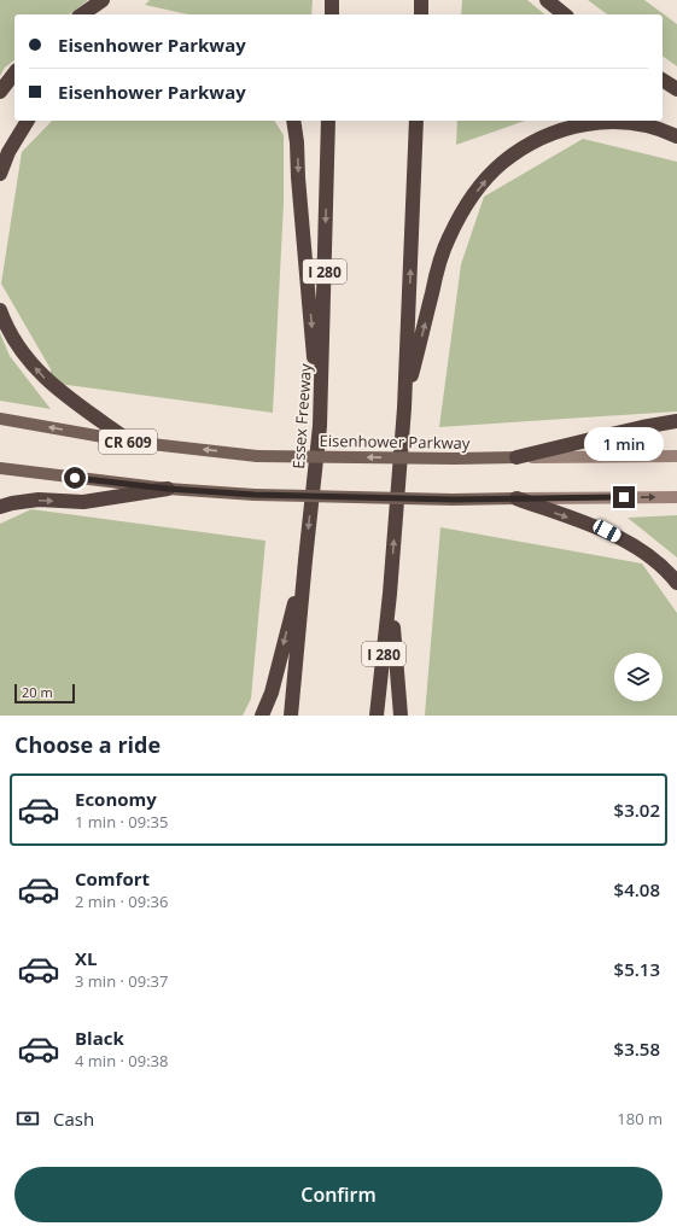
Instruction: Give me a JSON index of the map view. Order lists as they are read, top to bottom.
{
  "streets": {
    "highway": ["I 280", "Essex Freeway"],
    "main road": ["CR 609", "Eisenhower Parkway"]
  },
  "scale_bar": "20 m",
  "page": {
    "banner": ["Eisenhower Parkway", "Eisenhower Parkway"],
    "bubble": "1 min",
    "scale": "20 m",
    "heading": "Choose a ride",
    "list": [
      {
        "name": "Economy",
        "note": "1 min · 09:35",
        "value": "$3.02"
      },
      {
        "name": "Comfort",
        "note": "2 min · 09:36",
        "value": "$4.08"
      },
      {
        "name": "XL",
        "note": "3 min · 09:37",
        "value": "$5.13"
      },
      {
        "name": "Black",
        "note": "4 min · 09:38",
        "value": "$3.58"
      }
    ],
    "pay": ["Cash", "180 m"],
    "buttons": "Confirm"
  }
}
